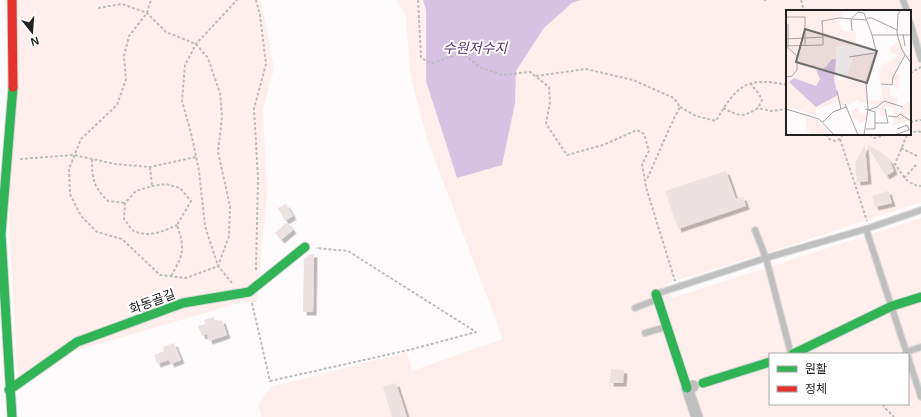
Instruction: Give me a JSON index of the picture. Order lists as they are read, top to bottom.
{
  "streets": {
    "street": ["화동골길"]
  },
  "water": ["수원저수지"],
  "legend": ["원활", "정체"],
  "north": "bottom"
}
